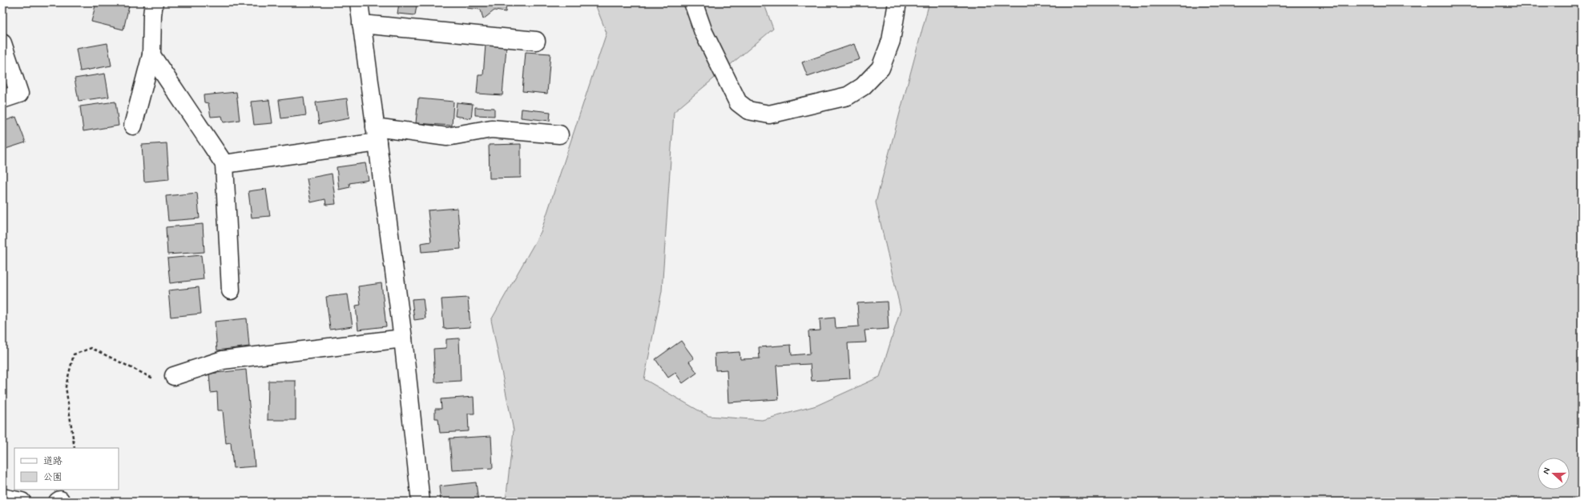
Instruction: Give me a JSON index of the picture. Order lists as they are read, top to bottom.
{
  "legend": ["道路", "公園"],
  "north": "left"
}
